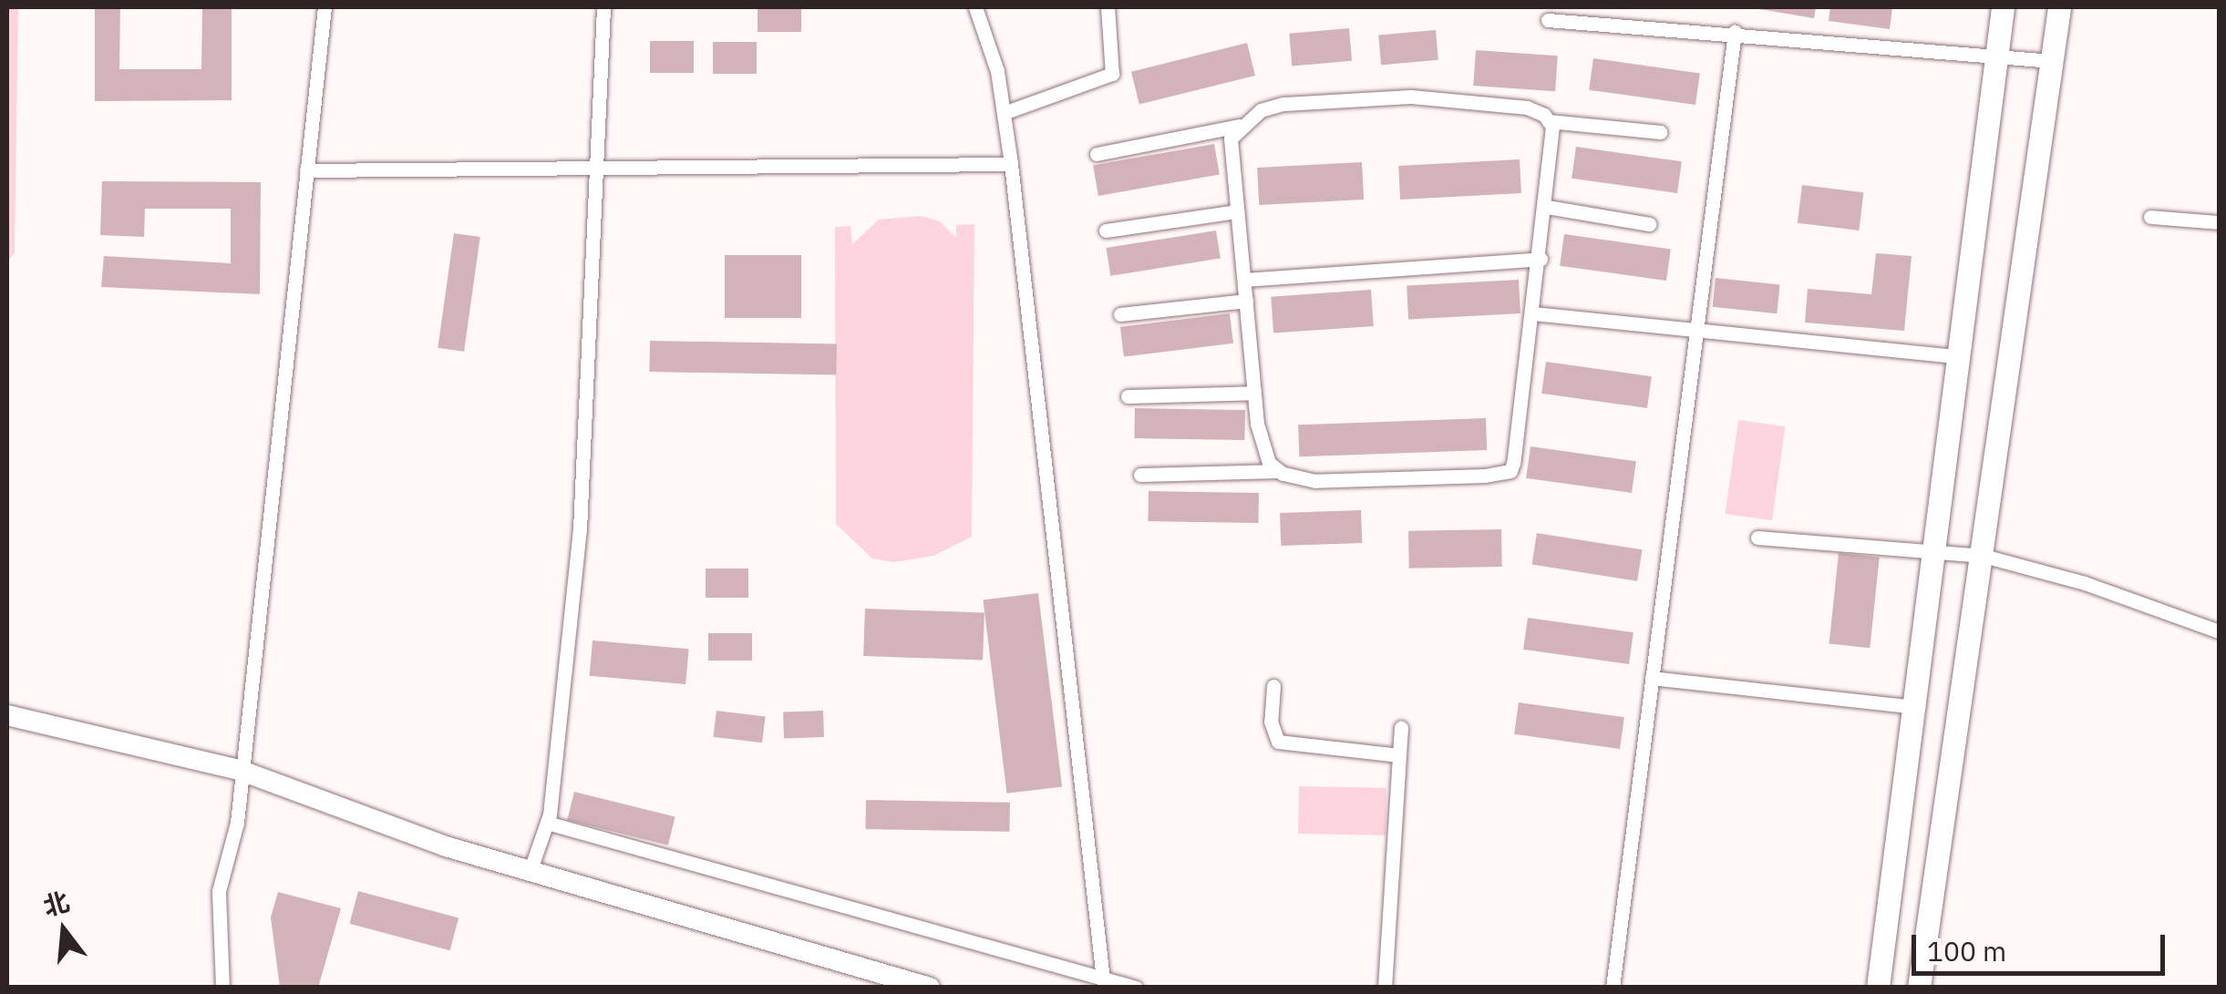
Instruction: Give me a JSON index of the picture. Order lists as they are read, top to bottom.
{
  "scale_bar": "100 m",
  "north": "top"
}
